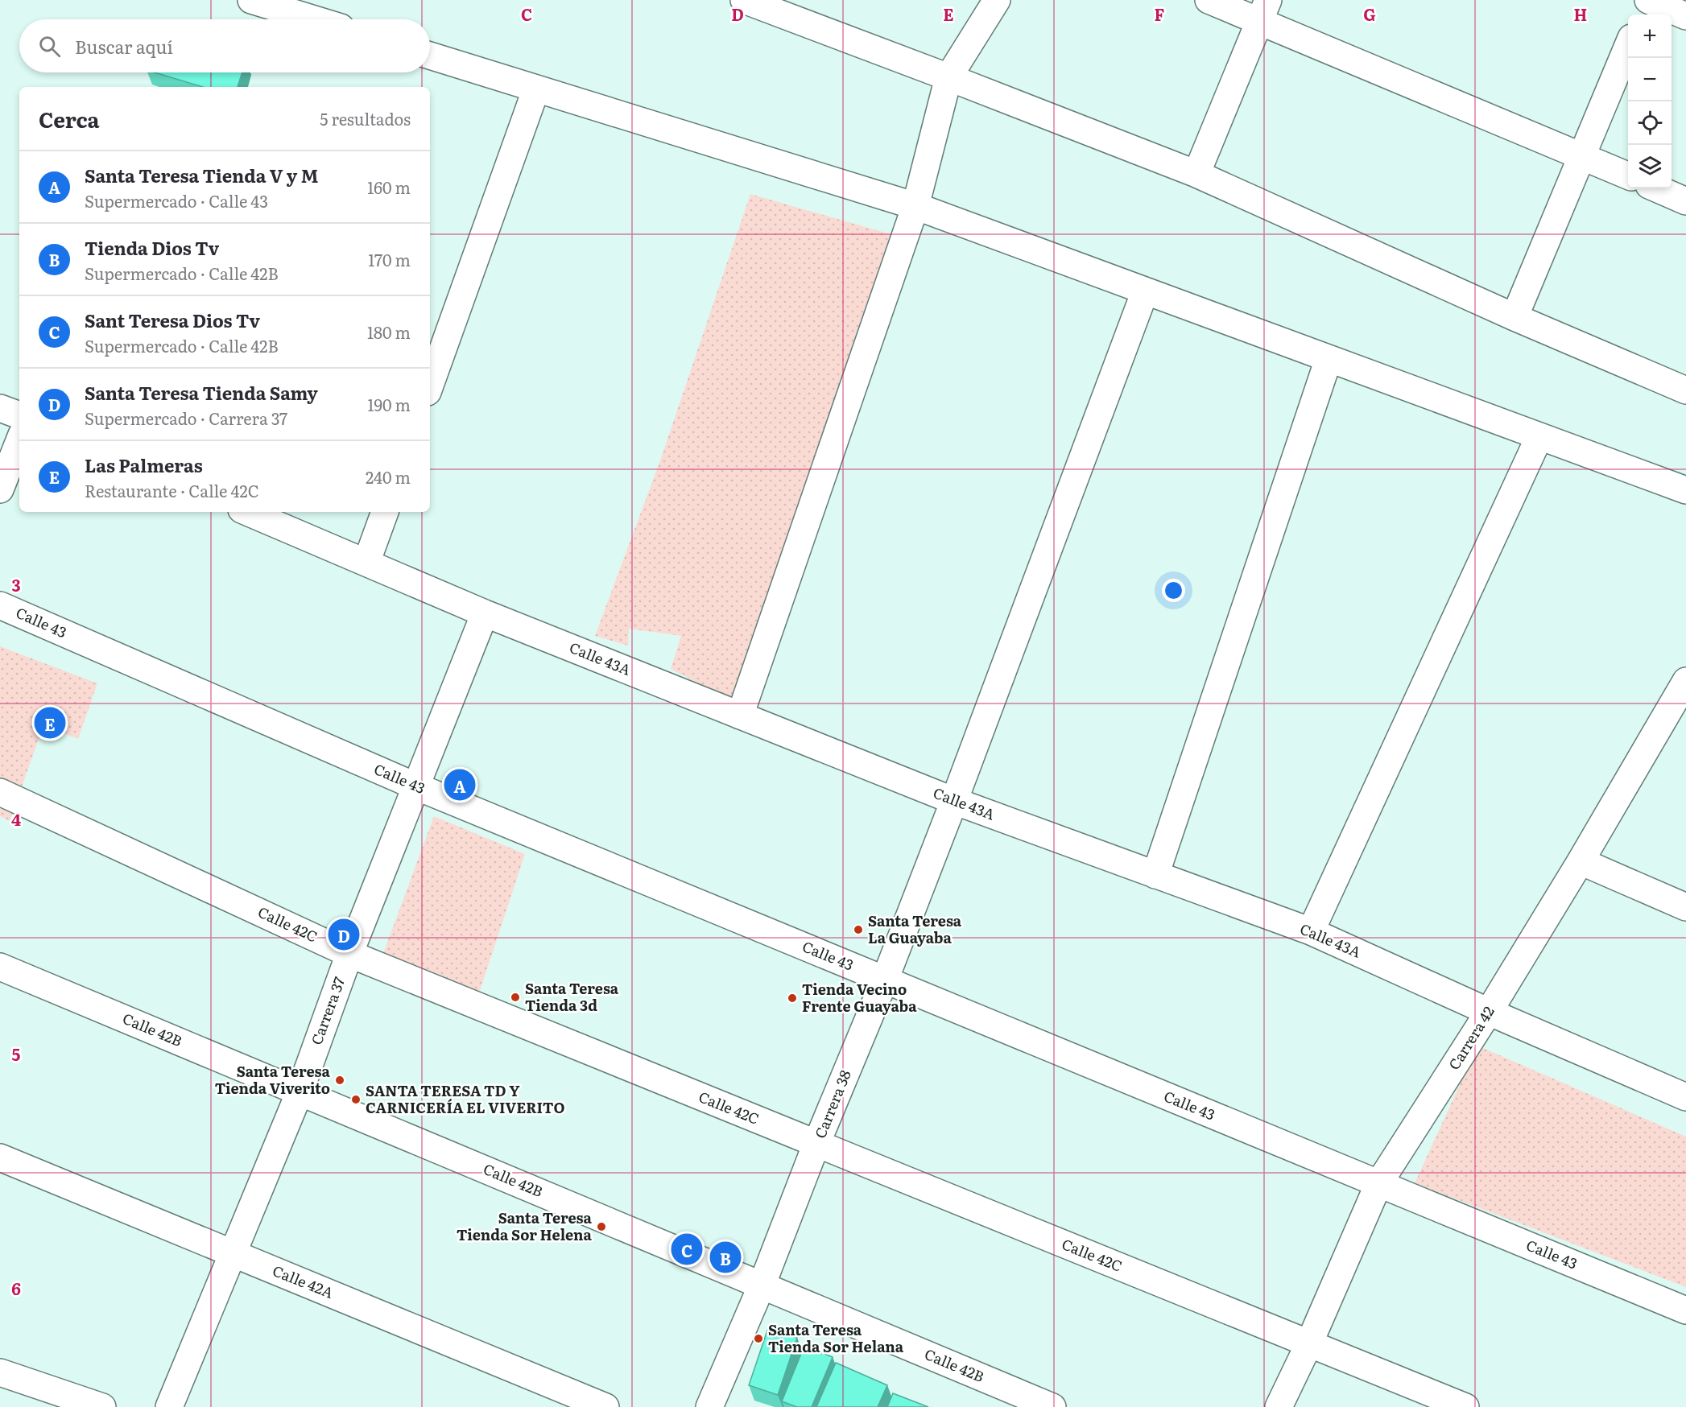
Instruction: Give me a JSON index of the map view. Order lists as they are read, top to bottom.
{
  "streets": {
    "street": [
      "Calle 43",
      "Calle 43A",
      "Calle 42C",
      "Carrera 37",
      "Calle 42B",
      "Carrera 42",
      "Carrera 38",
      "Calle 42A"
    ]
  },
  "crossings": [
    ["Calle 43", "Carrera 37"],
    ["Calle 43", "Carrera 42"],
    ["Calle 43", "Carrera 38"],
    ["Calle 43A", "Carrera 37"],
    ["Calle 43A", "Carrera 42"],
    ["Calle 43A", "Carrera 38"],
    ["Calle 42C", "Carrera 37"],
    ["Calle 42C", "Carrera 42"],
    ["Calle 42C", "Carrera 38"],
    ["Carrera 37", "Calle 42B"],
    ["Carrera 37", "Calle 42A"],
    ["Calle 42B", "Carrera 38"]
  ],
  "places": [
    "Santa Teresa La Guayaba",
    "Santa Teresa Tienda 3d",
    "Tienda Vecino Frente Guayaba",
    "Santa Teresa Tienda Viverito",
    "SANTA TERESA TD Y CARNICERÍA EL VIVERITO",
    "Santa Teresa Tienda Sor Helena",
    "Santa Teresa Tienda Sor Helana"
  ],
  "page": {
    "map_buttons": ["+", "−"],
    "search": "Buscar aquí",
    "heading": ["Cerca", "5 resultados"],
    "list": [
      {
        "mark": "A",
        "name": "Santa Teresa Tienda V y M",
        "note": "Supermercado · Calle 43",
        "value": "160 m"
      },
      {
        "mark": "B",
        "name": "Tienda Dios Tv",
        "note": "Supermercado · Calle 42B",
        "value": "170 m"
      },
      {
        "mark": "C",
        "name": "Sant Teresa Dios Tv",
        "note": "Supermercado · Calle 42B",
        "value": "180 m"
      },
      {
        "mark": "D",
        "name": "Santa Teresa Tienda Samy",
        "note": "Supermercado · Carrera 37",
        "value": "190 m"
      },
      {
        "mark": "E",
        "name": "Las Palmeras",
        "note": "Restaurante · Calle 42C",
        "value": "240 m"
      }
    ],
    "pins": [
      "E",
      "A",
      "D",
      "C",
      "B"
    ]
  },
  "grid": {
    "columns": [
      "C",
      "D",
      "E",
      "F",
      "G",
      "H"
    ],
    "rows": [
      "3",
      "4",
      "5",
      "6"
    ]
  }
}
